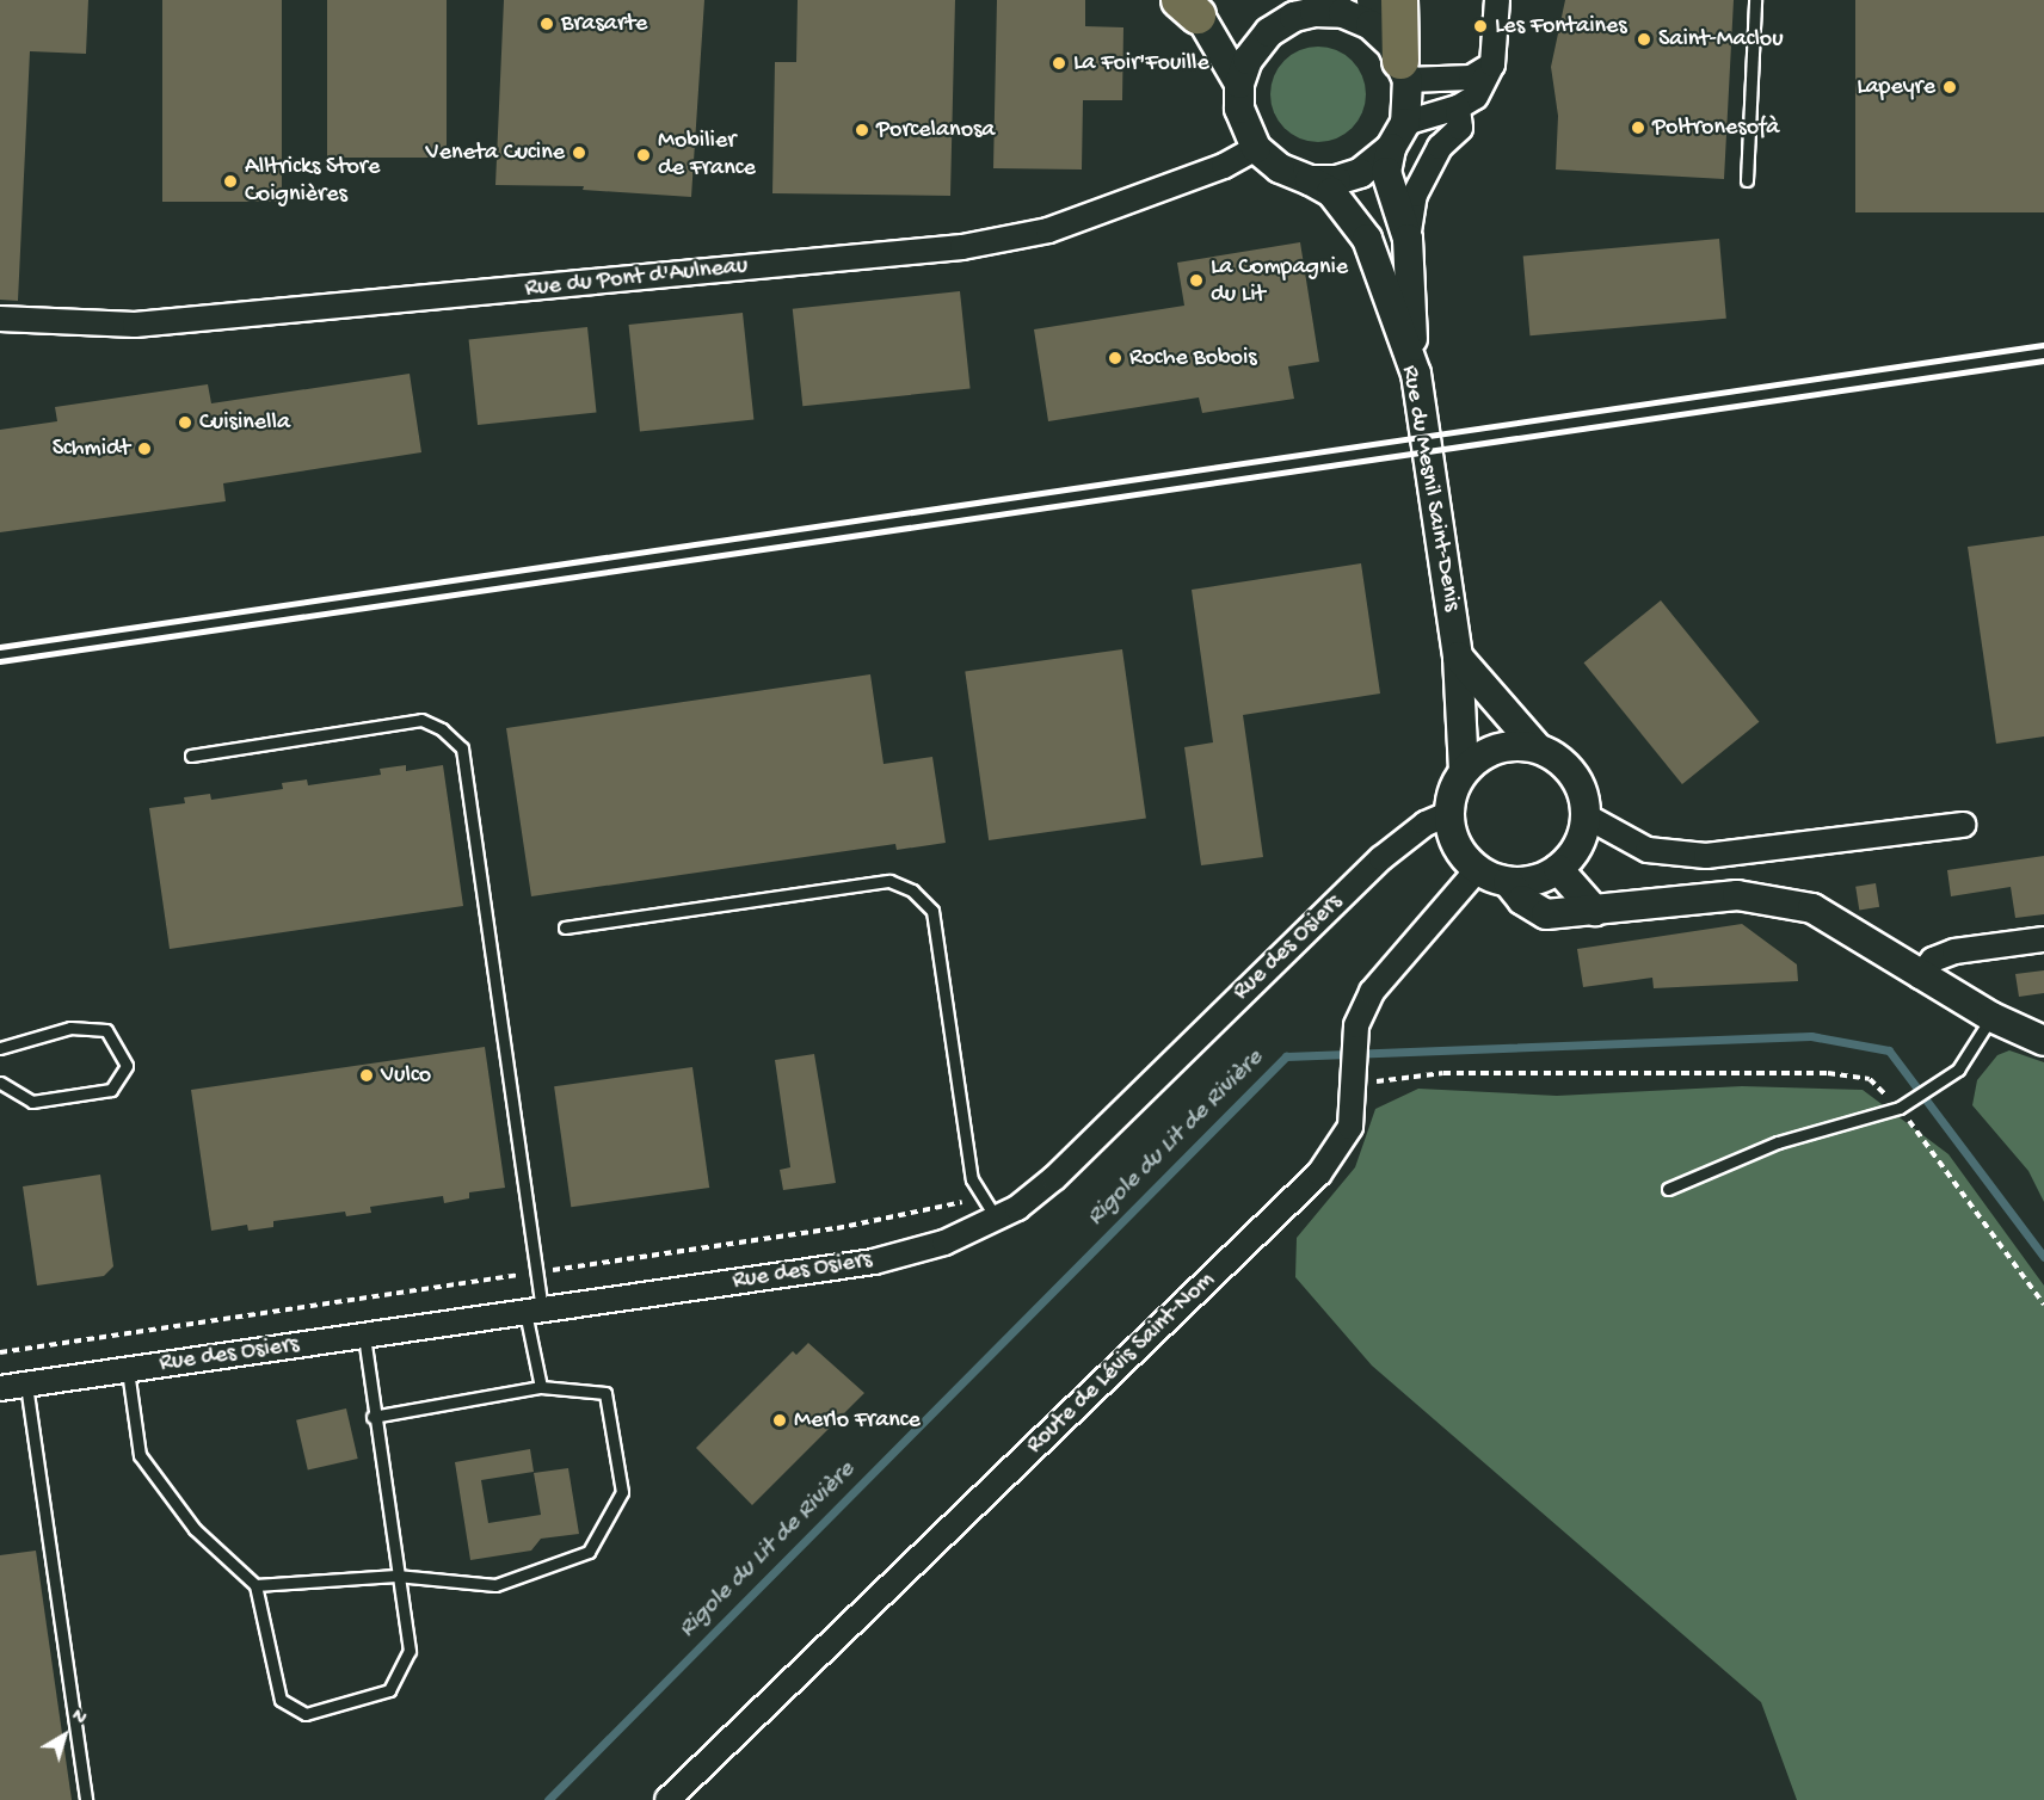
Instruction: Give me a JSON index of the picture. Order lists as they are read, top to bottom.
{
  "streets": {
    "street": [
      "Rue du Pont d'Aulneau",
      "Rue du Mesnil Saint-Denis",
      "Rue des Osiers",
      "Route de Lévis Saint-Nom"
    ]
  },
  "crossings": [
    ["Rue du Pont d'Aulneau", "Rue du Mesnil Saint-Denis"],
    ["Rue du Mesnil Saint-Denis", "Rue des Osiers"],
    ["Rue du Mesnil Saint-Denis", "Route de Lévis Saint-Nom"],
    ["Rue des Osiers", "Route de Lévis Saint-Nom"]
  ],
  "water": ["Rigole du Lit de Rivière"],
  "places": [
    "Brasarte",
    "Les Fontaines",
    "Saint-Maclou",
    "La Foir'Fouille",
    "Lapeyre",
    "Poltronesofà",
    "Porcelanosa",
    "Veneta Cucine",
    "Mobilier de France",
    "Alltricks Store Coignières",
    "La Compagnie du Lit",
    "Roche Bobois",
    "Cuisinella",
    "Schmidt",
    "Vulco",
    "Merlo France"
  ],
  "north": "top right"
}
